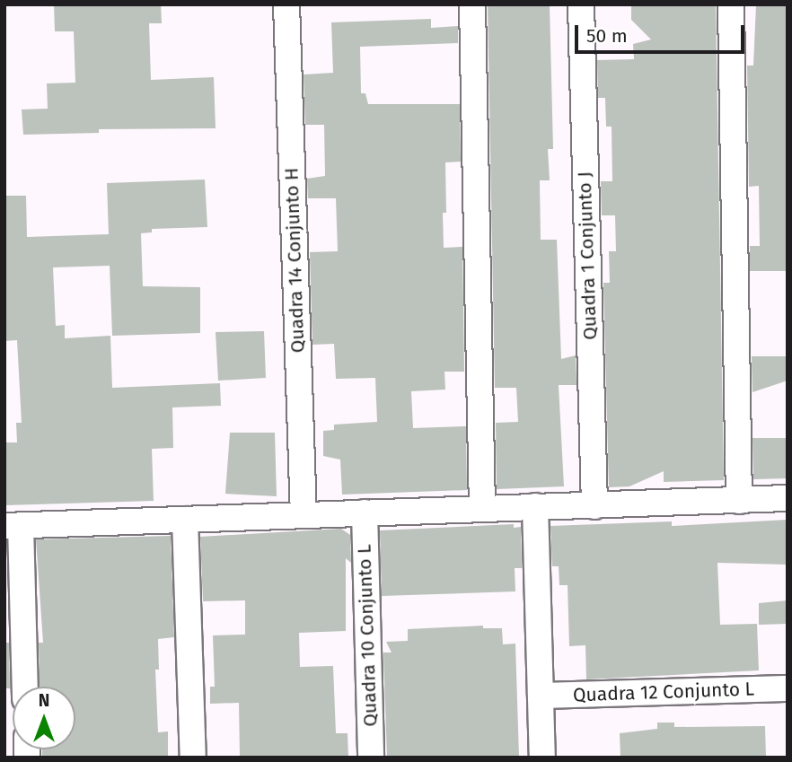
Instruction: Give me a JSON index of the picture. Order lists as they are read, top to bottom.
{
  "streets": {
    "street": [
      "Quadra 1 Conjunto J",
      "Quadra 14 Conjunto H",
      "Quadra 10 Conjunto L",
      "Quadra 12 Conjunto L"
    ]
  },
  "scale_bar": "50 m",
  "north": "top"
}
